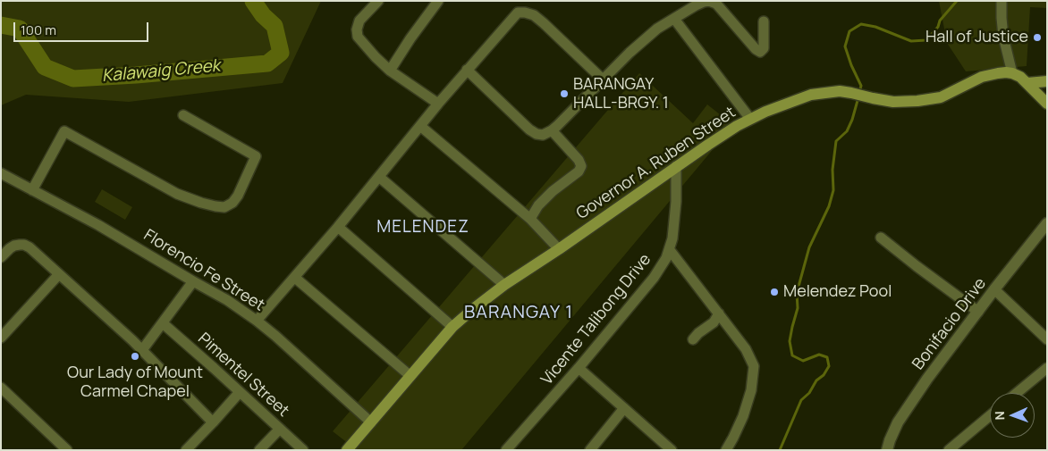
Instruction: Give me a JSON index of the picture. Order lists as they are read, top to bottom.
{
  "streets": {
    "main road": ["Governor A. Ruben Street"],
    "street": [
      "Florencio Fe Street",
      "Vicente Talibong Drive",
      "Bonifacio Drive",
      "Pimentel Street"
    ]
  },
  "crossings": [
    ["Governor A. Ruben Street", "Florencio Fe Street"],
    ["Governor A. Ruben Street", "Vicente Talibong Drive"]
  ],
  "districts": ["MELENDEZ", "BARANGAY 1"],
  "water": ["Kalawaig Creek"],
  "places": [
    "Hall of Justice",
    "BARANGAY HALL-BRGY. 1",
    "Melendez Pool",
    "Our Lady of Mount Carmel Chapel"
  ],
  "scale_bar": "100 m",
  "north": "left"
}
